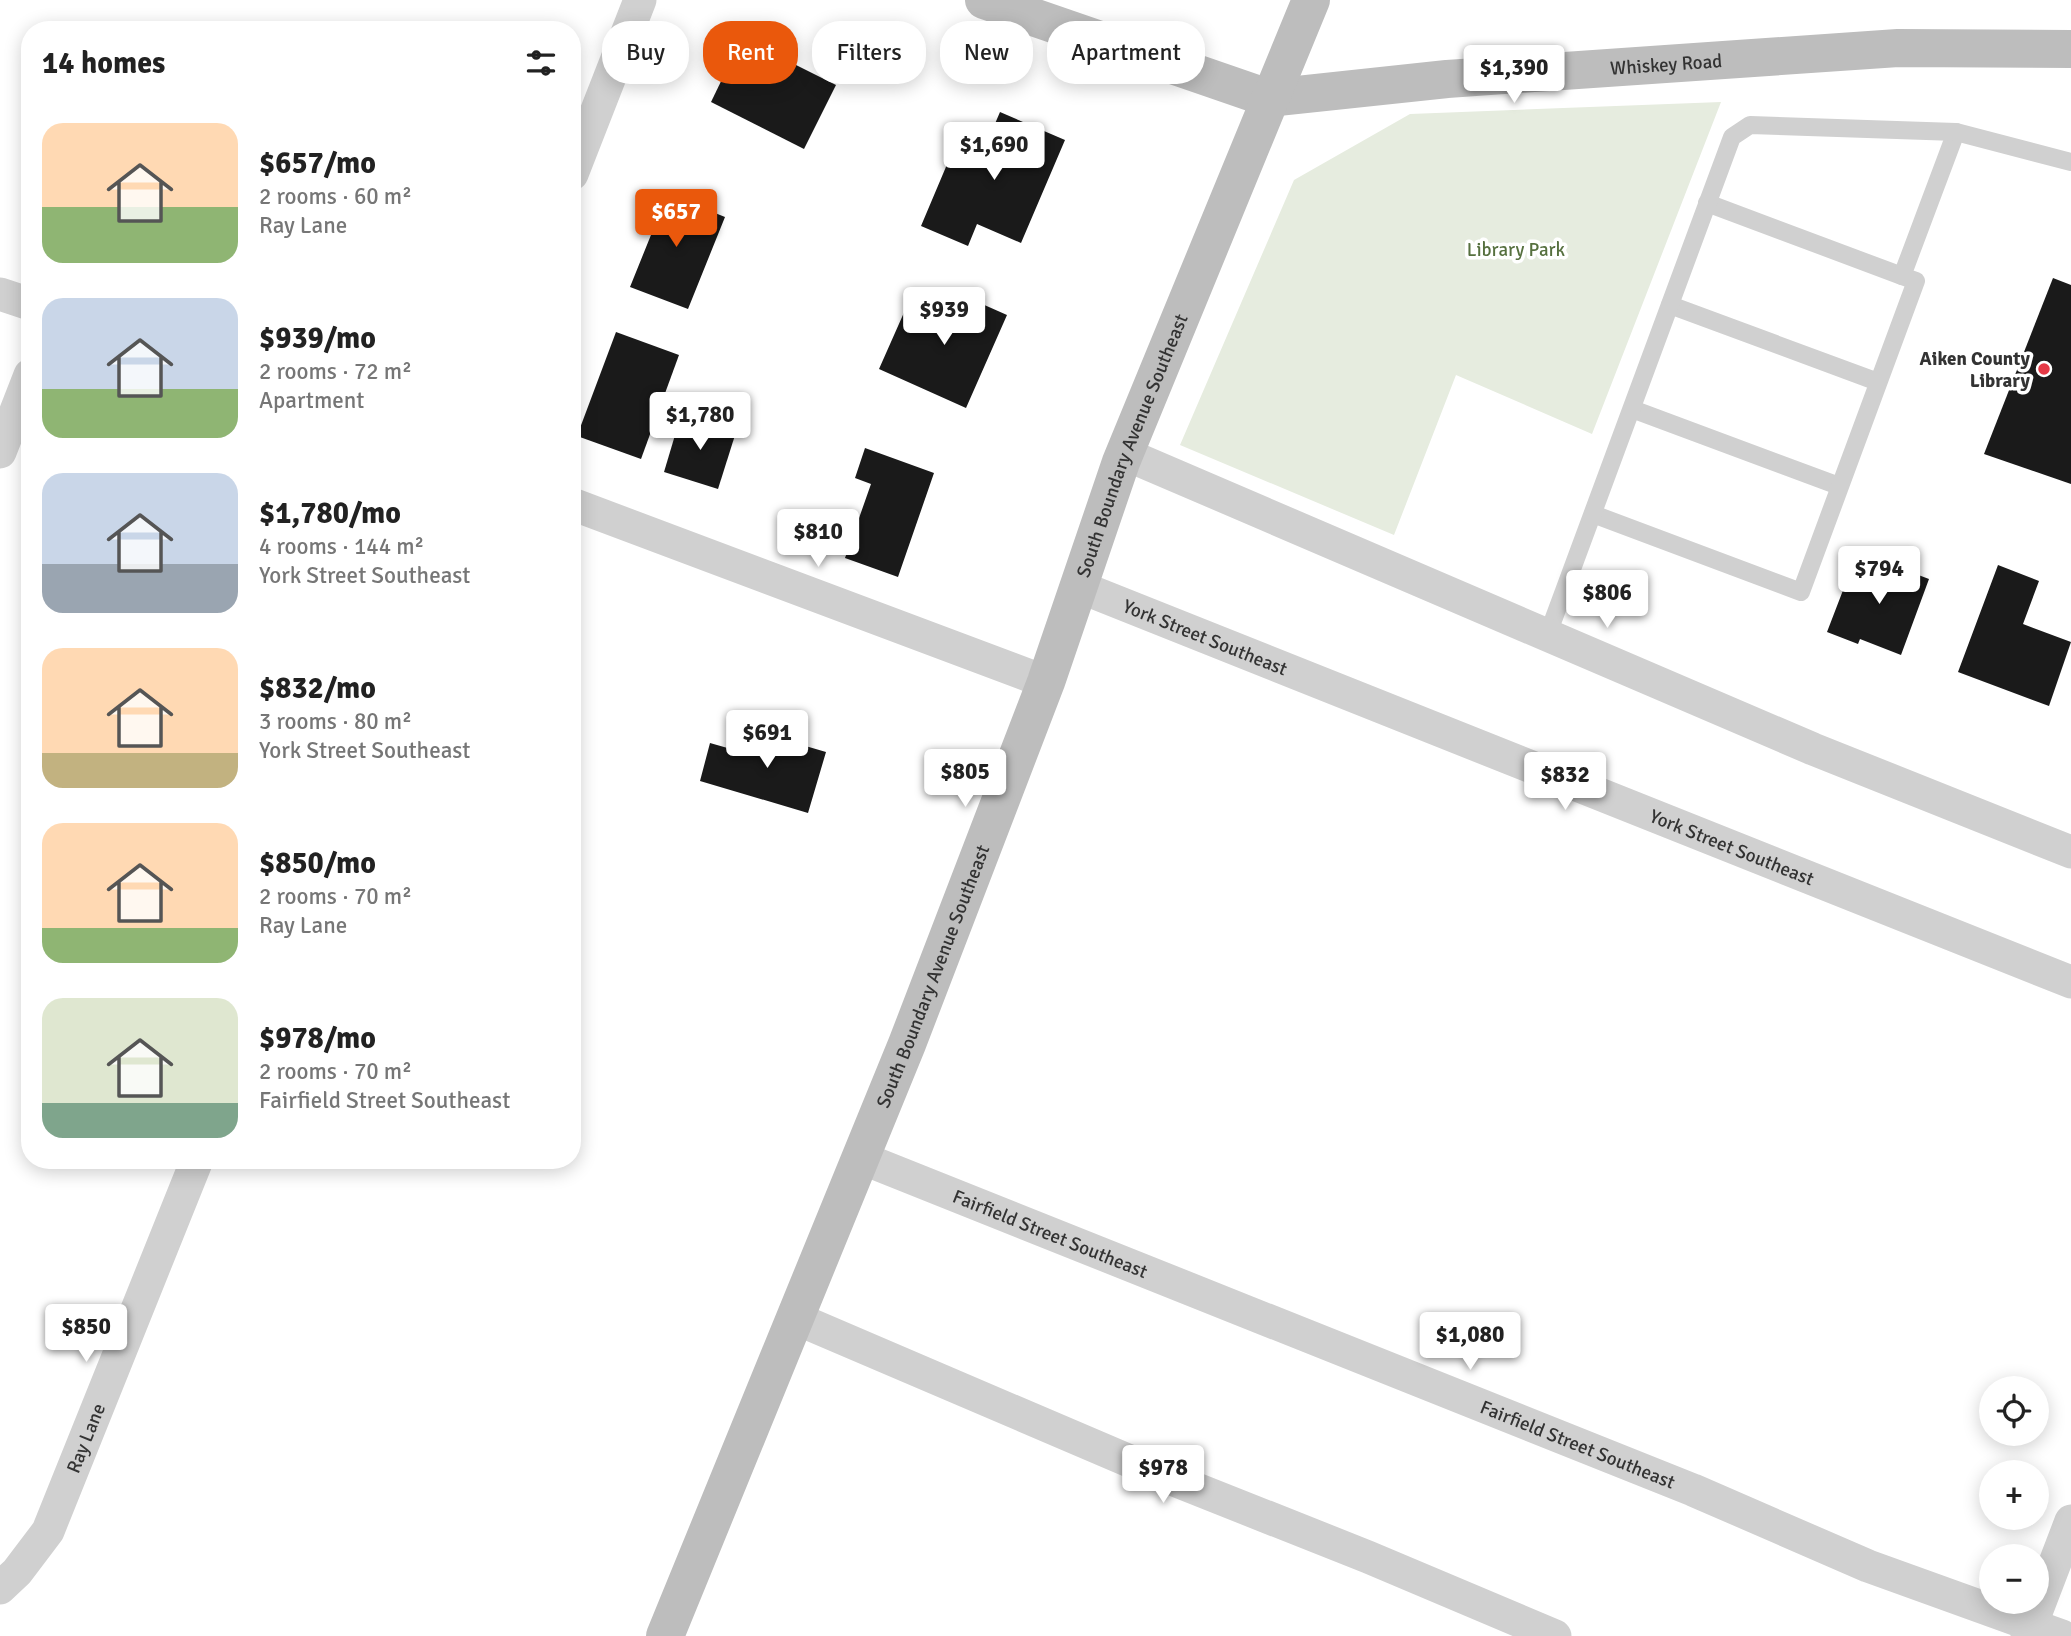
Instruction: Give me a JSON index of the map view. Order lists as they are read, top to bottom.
{
  "streets": {
    "street": [
      "Whiskey Road",
      "South Boundary Avenue Southeast",
      "York Street Southeast",
      "Fairfield Street Southeast",
      "Ray Lane"
    ]
  },
  "crossings": [
    ["Whiskey Road", "South Boundary Avenue Southeast"],
    ["South Boundary Avenue Southeast", "York Street Southeast"],
    ["South Boundary Avenue Southeast", "Fairfield Street Southeast"]
  ],
  "parks": ["Library Park"],
  "places": ["Aiken County Library"],
  "page": {
    "chip": [
      "Buy",
      "Rent",
      "Filters",
      "New",
      "Apartment"
    ],
    "heading": "14 homes",
    "price": [
      "$1,390",
      "$1,690",
      "$657",
      "$939",
      "$1,780",
      "$810",
      "$794",
      "$806",
      "$691",
      "$805",
      "$832",
      "$850",
      "$1,080",
      "$978"
    ],
    "list": [
      {
        "name": "$657/mo",
        "note": "2 rooms · 60 m² · Ray Lane"
      },
      {
        "name": "$939/mo",
        "note": "2 rooms · 72 m² · Apartment"
      },
      {
        "name": "$1,780/mo",
        "note": "4 rooms · 144 m² · York Street Southeast"
      },
      {
        "name": "$832/mo",
        "note": "3 rooms · 80 m² · York Street Southeast"
      },
      {
        "name": "$850/mo",
        "note": "2 rooms · 70 m² · Ray Lane"
      },
      {
        "name": "$978/mo",
        "note": "2 rooms · 70 m² · Fairfield Street Southeast"
      }
    ],
    "map_buttons": ["+", "−"]
  }
}
